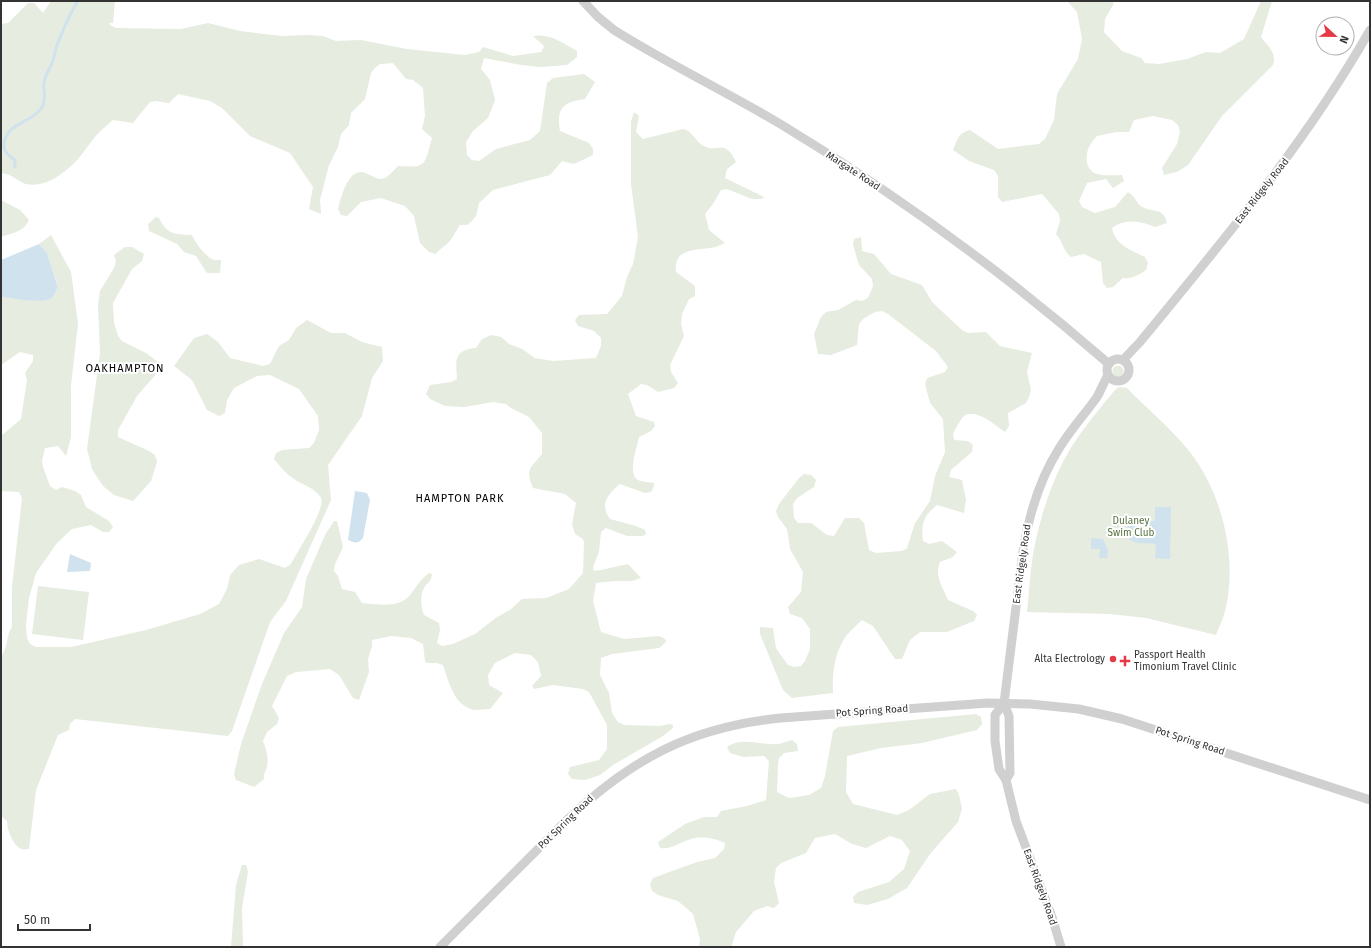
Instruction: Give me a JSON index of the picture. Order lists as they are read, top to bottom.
{
  "streets": {
    "street": ["Margate Road", "East Ridgely Road", "Pot Spring Road"]
  },
  "crossings": [
    ["Margate Road", "East Ridgely Road"],
    ["East Ridgely Road", "Pot Spring Road"]
  ],
  "districts": ["OAKHAMPTON", "HAMPTON PARK"],
  "parks": ["Dulaney Swim Club"],
  "places": {
    "other": ["Alta Electrology"],
    "health": ["Passport Health Timonium Travel Clinic"]
  },
  "scale_bar": "50 m",
  "north": "right"
}
